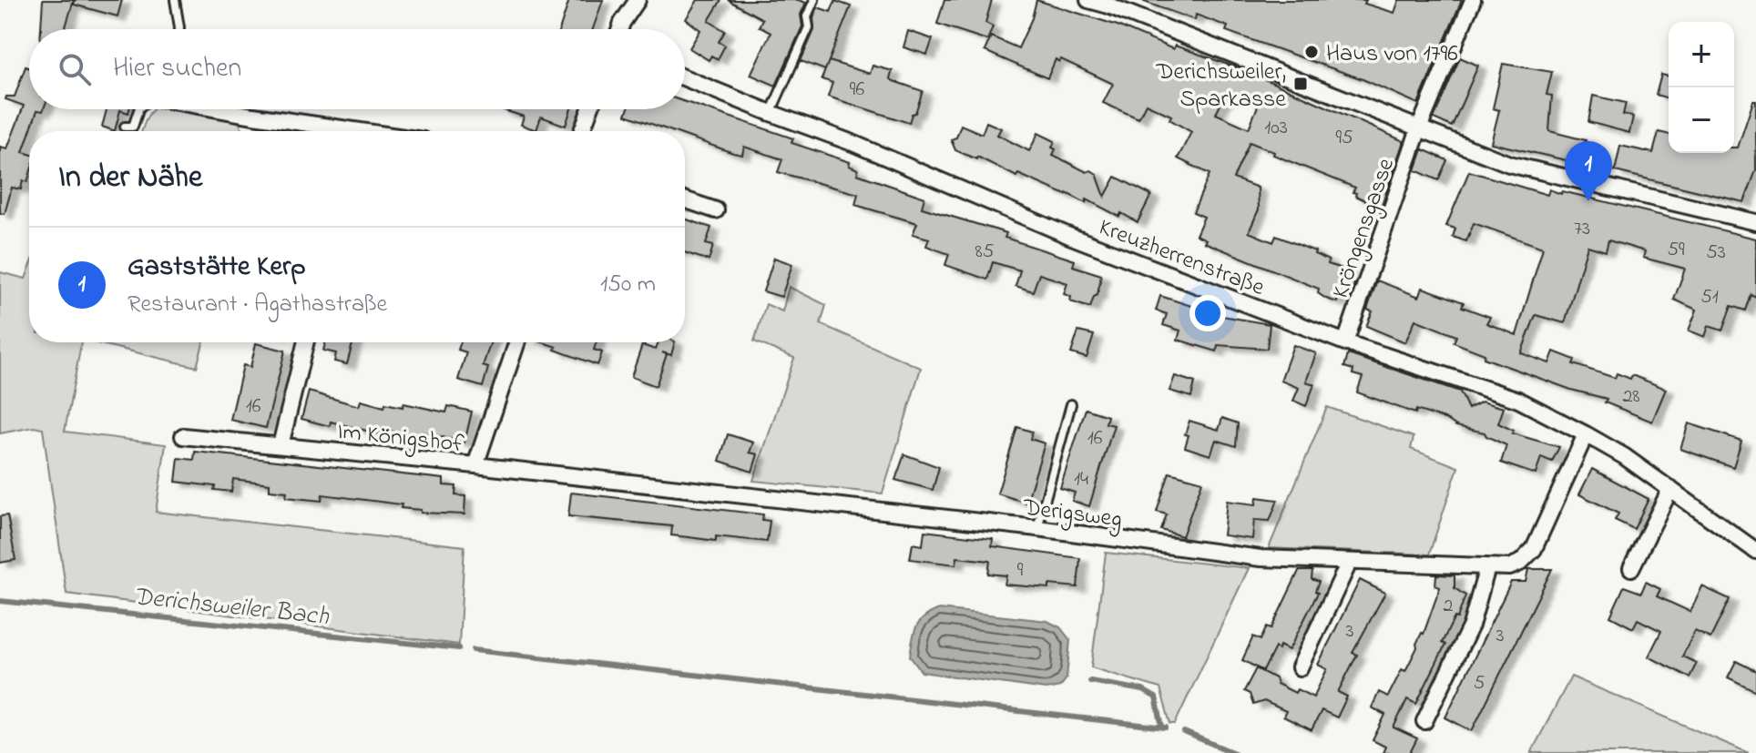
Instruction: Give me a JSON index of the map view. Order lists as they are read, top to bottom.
{
  "streets": {
    "street": [
      "Kröngensgasse",
      "Kreuzherrenstraße",
      "Im Königshof",
      "Derigsweg"
    ]
  },
  "crossings": [
    ["Kröngensgasse", "Kreuzherrenstraße"],
    ["Kreuzherrenstraße", "Derigsweg"],
    ["Im Königshof", "Derigsweg"]
  ],
  "water": ["Derichsweiler Bach"],
  "places": {
    "other": ["Haus von 1796"],
    "transit": ["Derichsweiler, Sparkasse"]
  },
  "house_numbers": [
    "96",
    "103",
    "95",
    "73",
    "59",
    "85",
    "53",
    "51",
    "28",
    "16",
    "16",
    "14",
    "9",
    "2",
    "3",
    "3",
    "5"
  ],
  "page": {
    "map_buttons": ["+", "−"],
    "search": "Hier suchen",
    "heading": "In der Nähe",
    "pins": "1",
    "list": [
      {
        "mark": "1",
        "name": "Gaststätte Kerp",
        "note": "Restaurant · Agathastraße",
        "value": "150 m"
      }
    ]
  }
}
